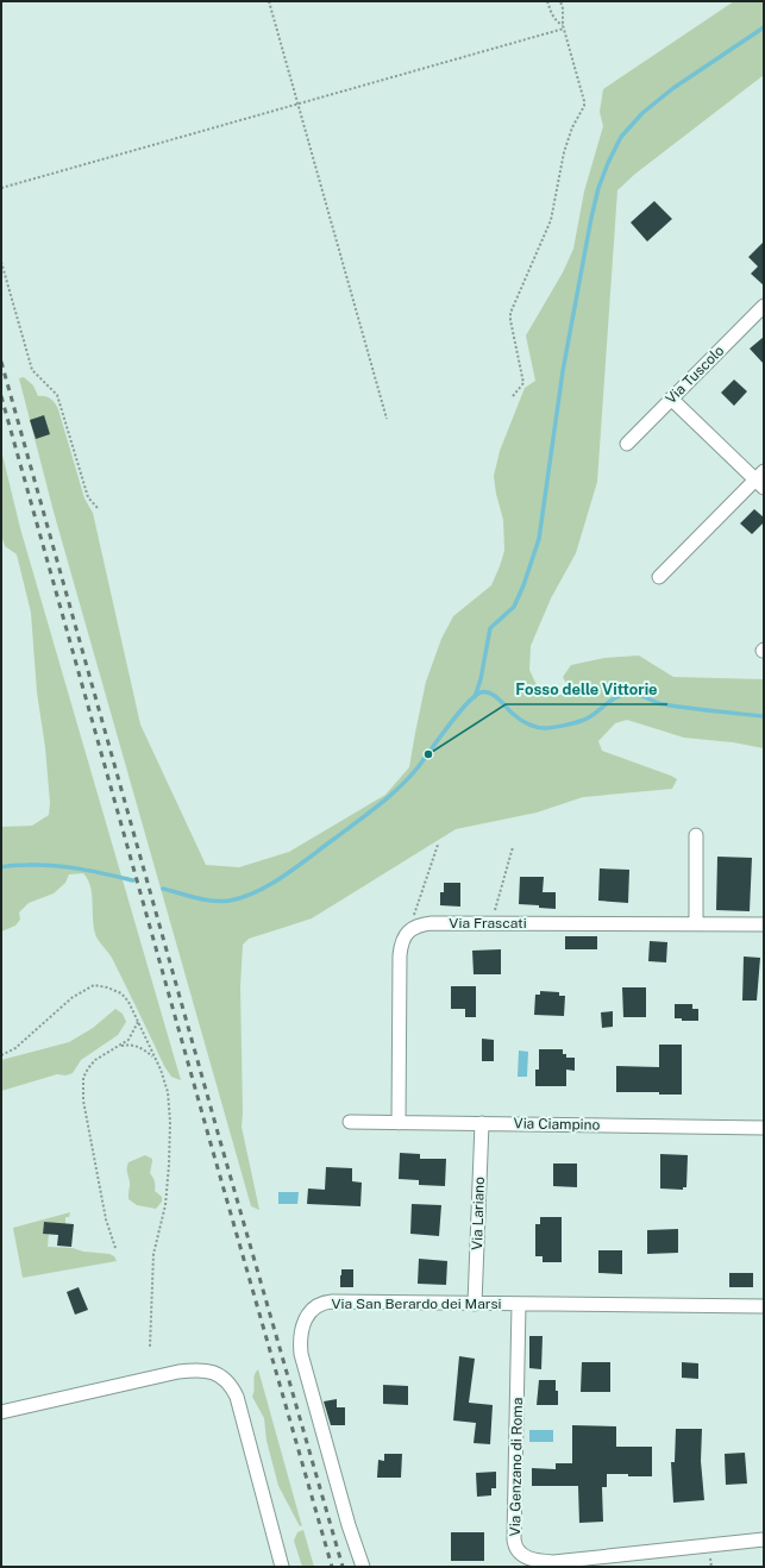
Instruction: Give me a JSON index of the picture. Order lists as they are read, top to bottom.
{
  "streets": {
    "street": [
      "Via Tuscolo",
      "Via Frascati",
      "Via Ciampino",
      "Via Lariano",
      "Via San Berardo dei Marsi",
      "Via Genzano di Roma"
    ]
  },
  "crossings": [
    ["Via Ciampino", "Via Lariano"],
    ["Via Lariano", "Via San Berardo dei Marsi"],
    ["Via San Berardo dei Marsi", "Via Genzano di Roma"]
  ],
  "places": ["Fosso delle Vittorie"]
}
